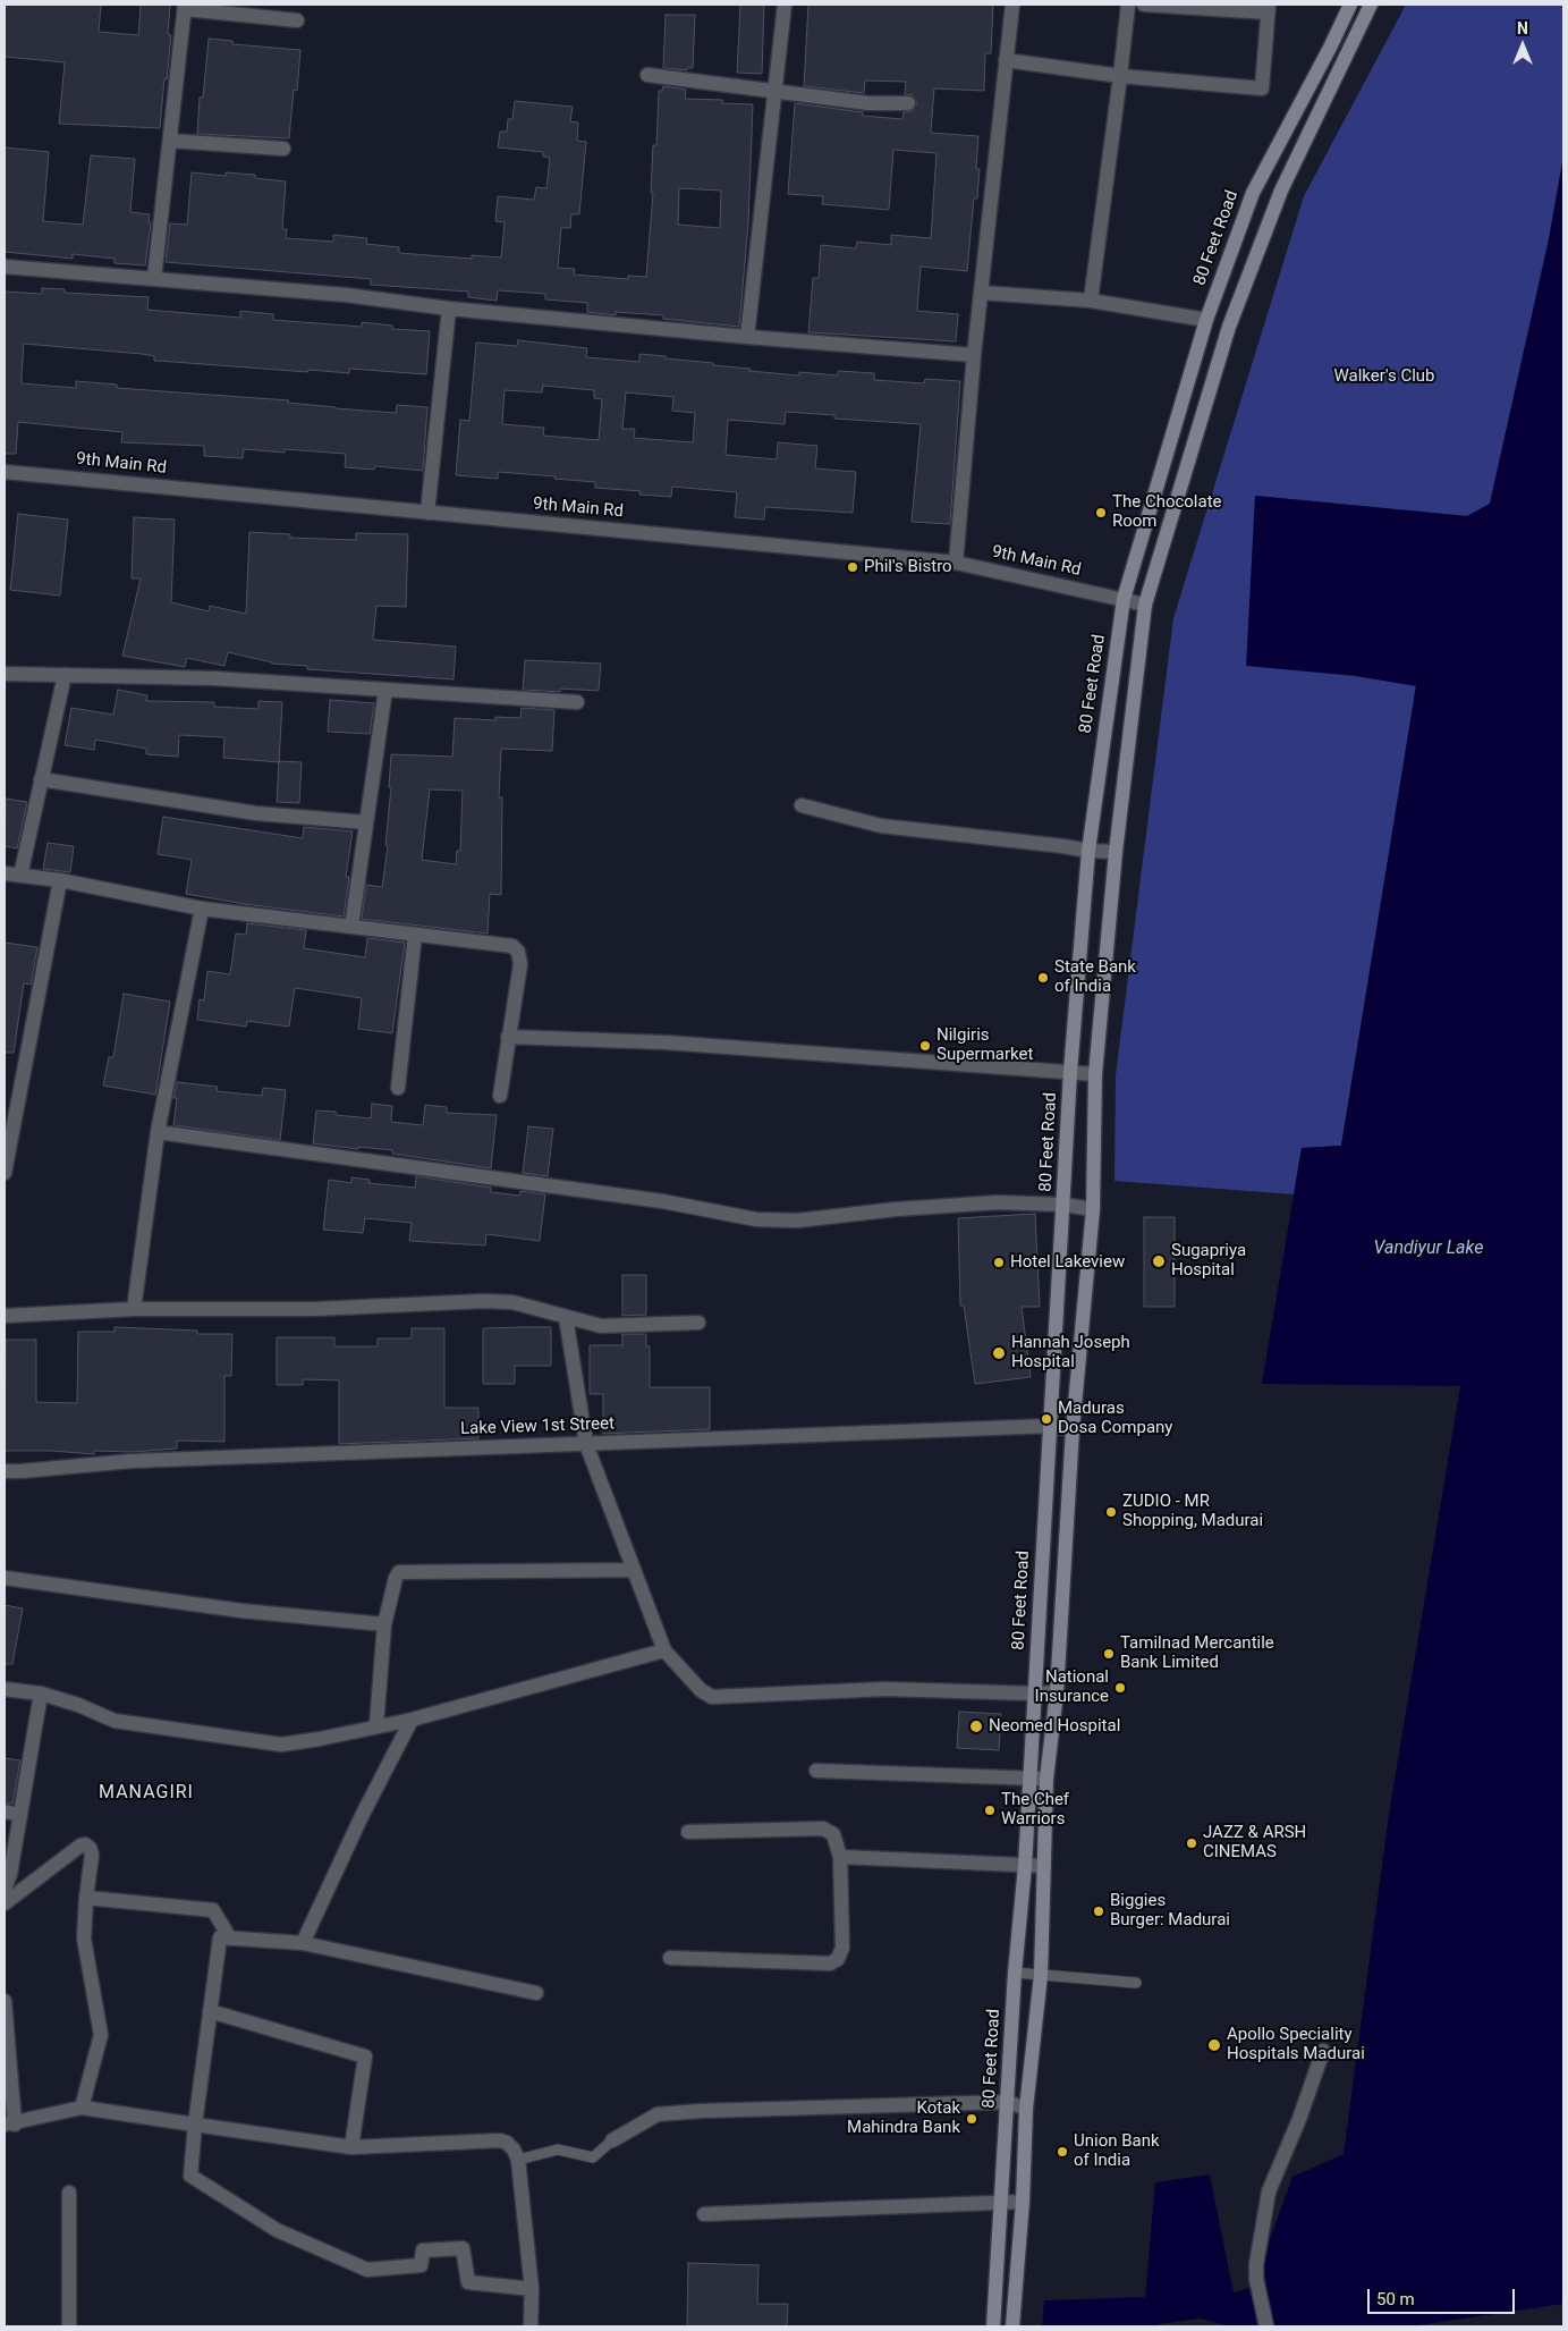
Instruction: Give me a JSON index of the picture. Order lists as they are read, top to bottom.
{
  "streets": {
    "main road": ["80 Feet Road"],
    "street": ["9th Main Rd", "Lake View 1st Street"]
  },
  "crossings": [
    ["80 Feet Road", "9th Main Rd"],
    ["80 Feet Road", "Lake View 1st Street"]
  ],
  "districts": ["MANAGIRI"],
  "water": ["Vandiyur Lake"],
  "parks": ["Walker's Club"],
  "places": [
    "The Chocolate Room",
    "Phil's Bistro",
    "State Bank of India",
    "Nilgiris Supermarket",
    "Sugapriya Hospital",
    "Hotel Lakeview",
    "Hannah Joseph Hospital",
    "Maduras Dosa Company",
    "ZUDIO - MR Shopping, Madurai",
    "Tamilnad Mercantile Bank Limited",
    "National Insurance",
    "Neomed Hospital",
    "The Chef Warriors",
    "JAZZ & ARSH CINEMAS",
    "Biggies Burger: Madurai",
    "Apollo Speciality Hospitals Madurai",
    "Kotak Mahindra Bank",
    "Union Bank of India"
  ],
  "scale_bar": "50 m",
  "north": "top"
}
